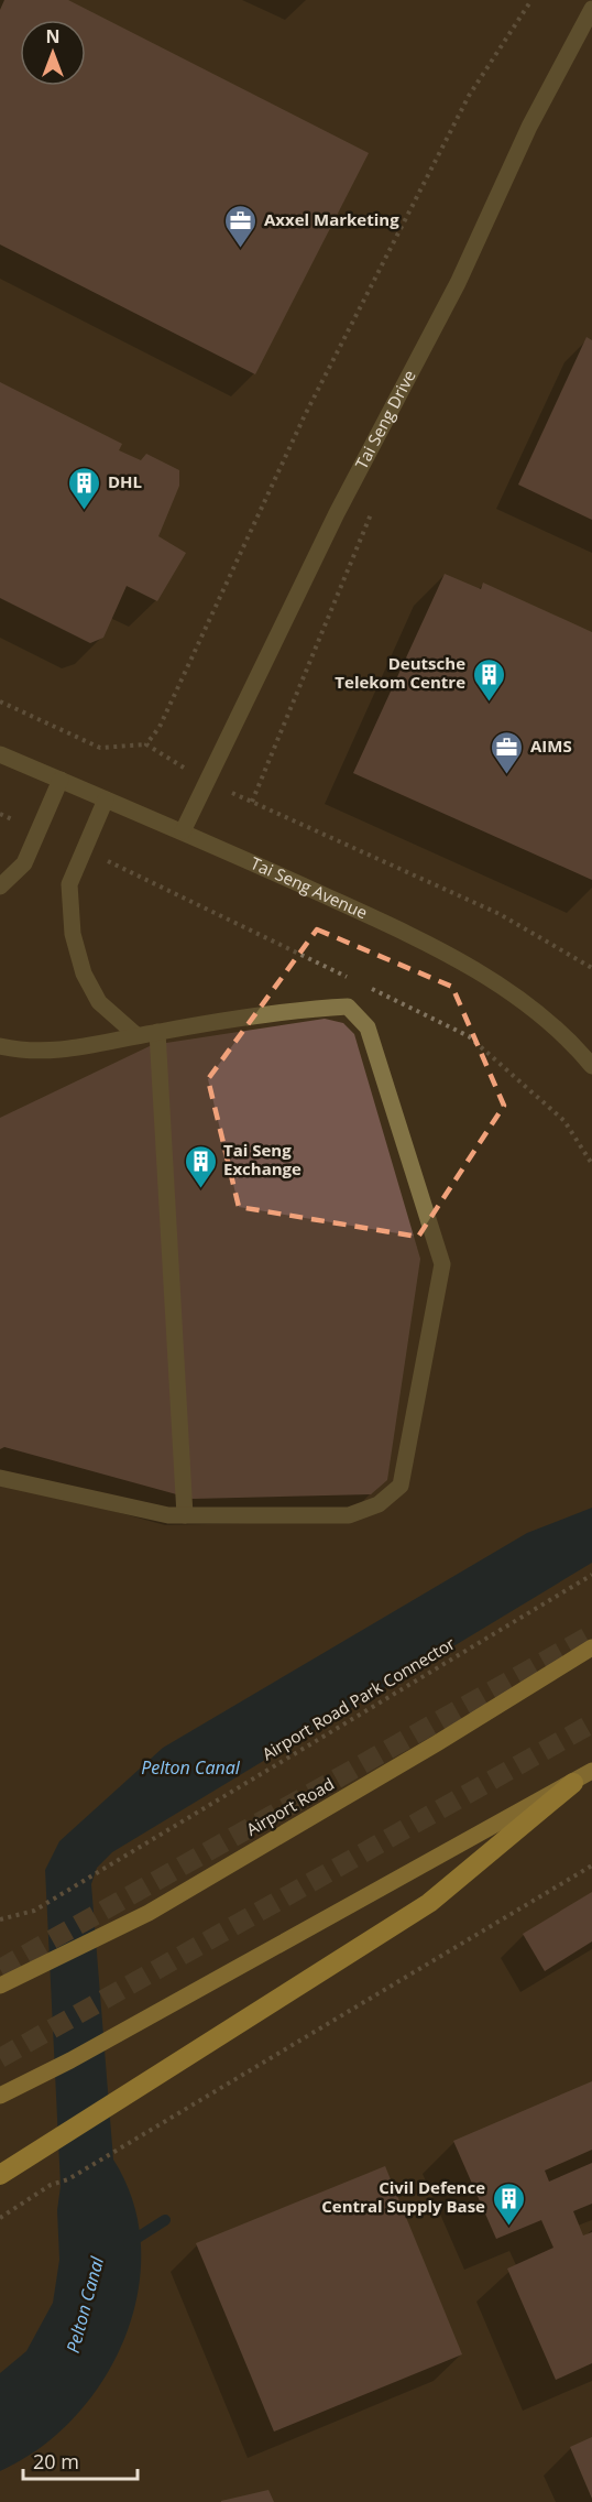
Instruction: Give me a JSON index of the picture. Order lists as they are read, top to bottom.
{
  "streets": {
    "main road": ["Airport Road"],
    "street": ["Tai Seng Drive", "Tai Seng Avenue"],
    "path": ["Airport Road Park Connector"]
  },
  "crossings": [
    ["Tai Seng Drive", "Tai Seng Avenue"]
  ],
  "water": ["Pelton Canal"],
  "places": {
    "office": ["Axxel Marketing", "AIMS"],
    "building": [
      "DHL",
      "Deutsche Telekom Centre",
      "Tai Seng Exchange",
      "Civil Defence Central Supply Base"
    ]
  },
  "scale_bar": "20 m",
  "north": "top"
}
